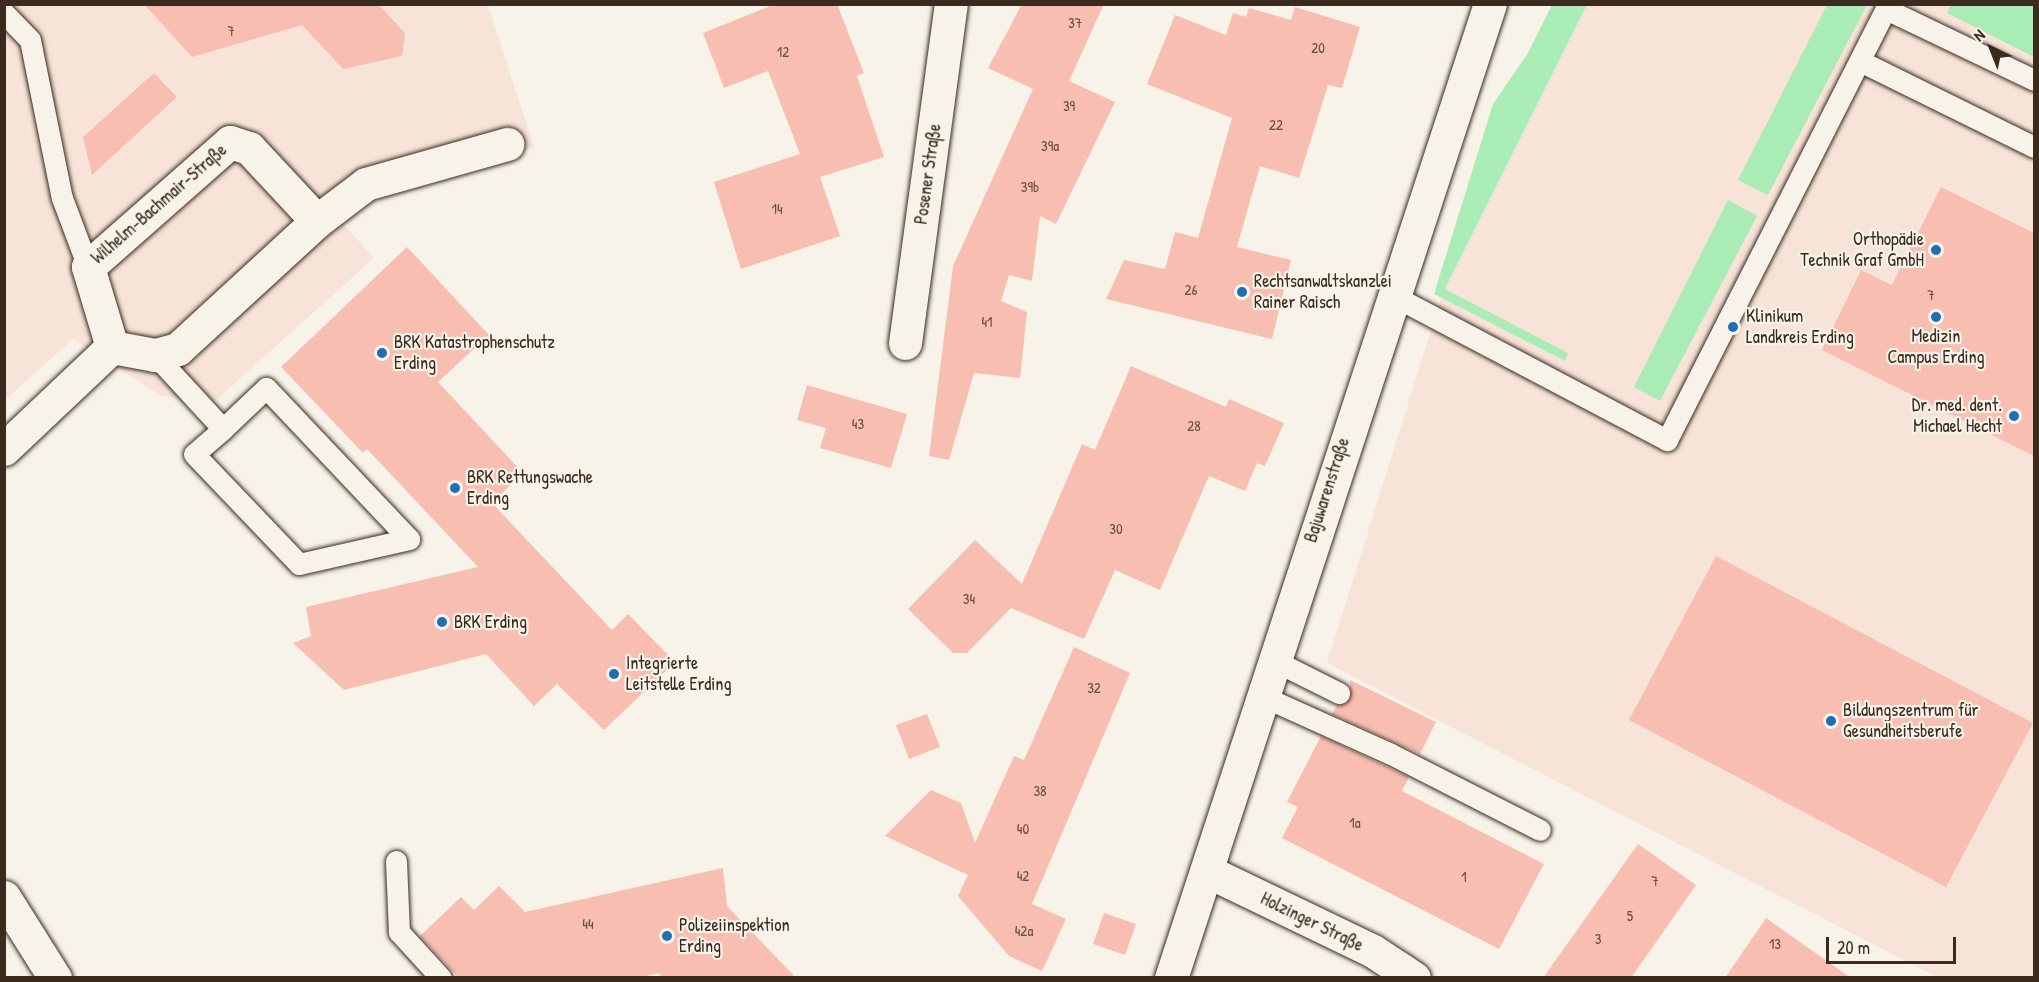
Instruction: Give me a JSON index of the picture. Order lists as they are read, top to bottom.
{
  "streets": {
    "street": [
      "Posener Straße",
      "Wilhelm-Bachmair-Straße",
      "Bajuwarenstraße",
      "Holzinger Straße"
    ]
  },
  "crossings": [
    ["Bajuwarenstraße", "Holzinger Straße"]
  ],
  "places": [
    "Orthopädie Technik Graf GmbH",
    "Rechtsanwaltskanzlei Rainer Raisch",
    "Medizin Campus Erding",
    "Klinikum Landkreis Erding",
    "BRK Katastrophenschutz Erding",
    "Dr. med. dent. Michael Hecht",
    "BRK Rettungswache Erding",
    "BRK Erding",
    "Integrierte Leitstelle Erding",
    "Bildungszentrum für Gesundheitsberufe",
    "Polizeiinspektion Erding"
  ],
  "house_numbers": [
    "37",
    "7",
    "20",
    "12",
    "39",
    "22",
    "39a",
    "39b",
    "14",
    "26",
    "7",
    "41",
    "43",
    "28",
    "30",
    "34",
    "32",
    "38",
    "1a",
    "40",
    "42",
    "1",
    "7",
    "5",
    "44",
    "42a",
    "3",
    "13"
  ],
  "scale_bar": "20 m",
  "north": "top left"
}
